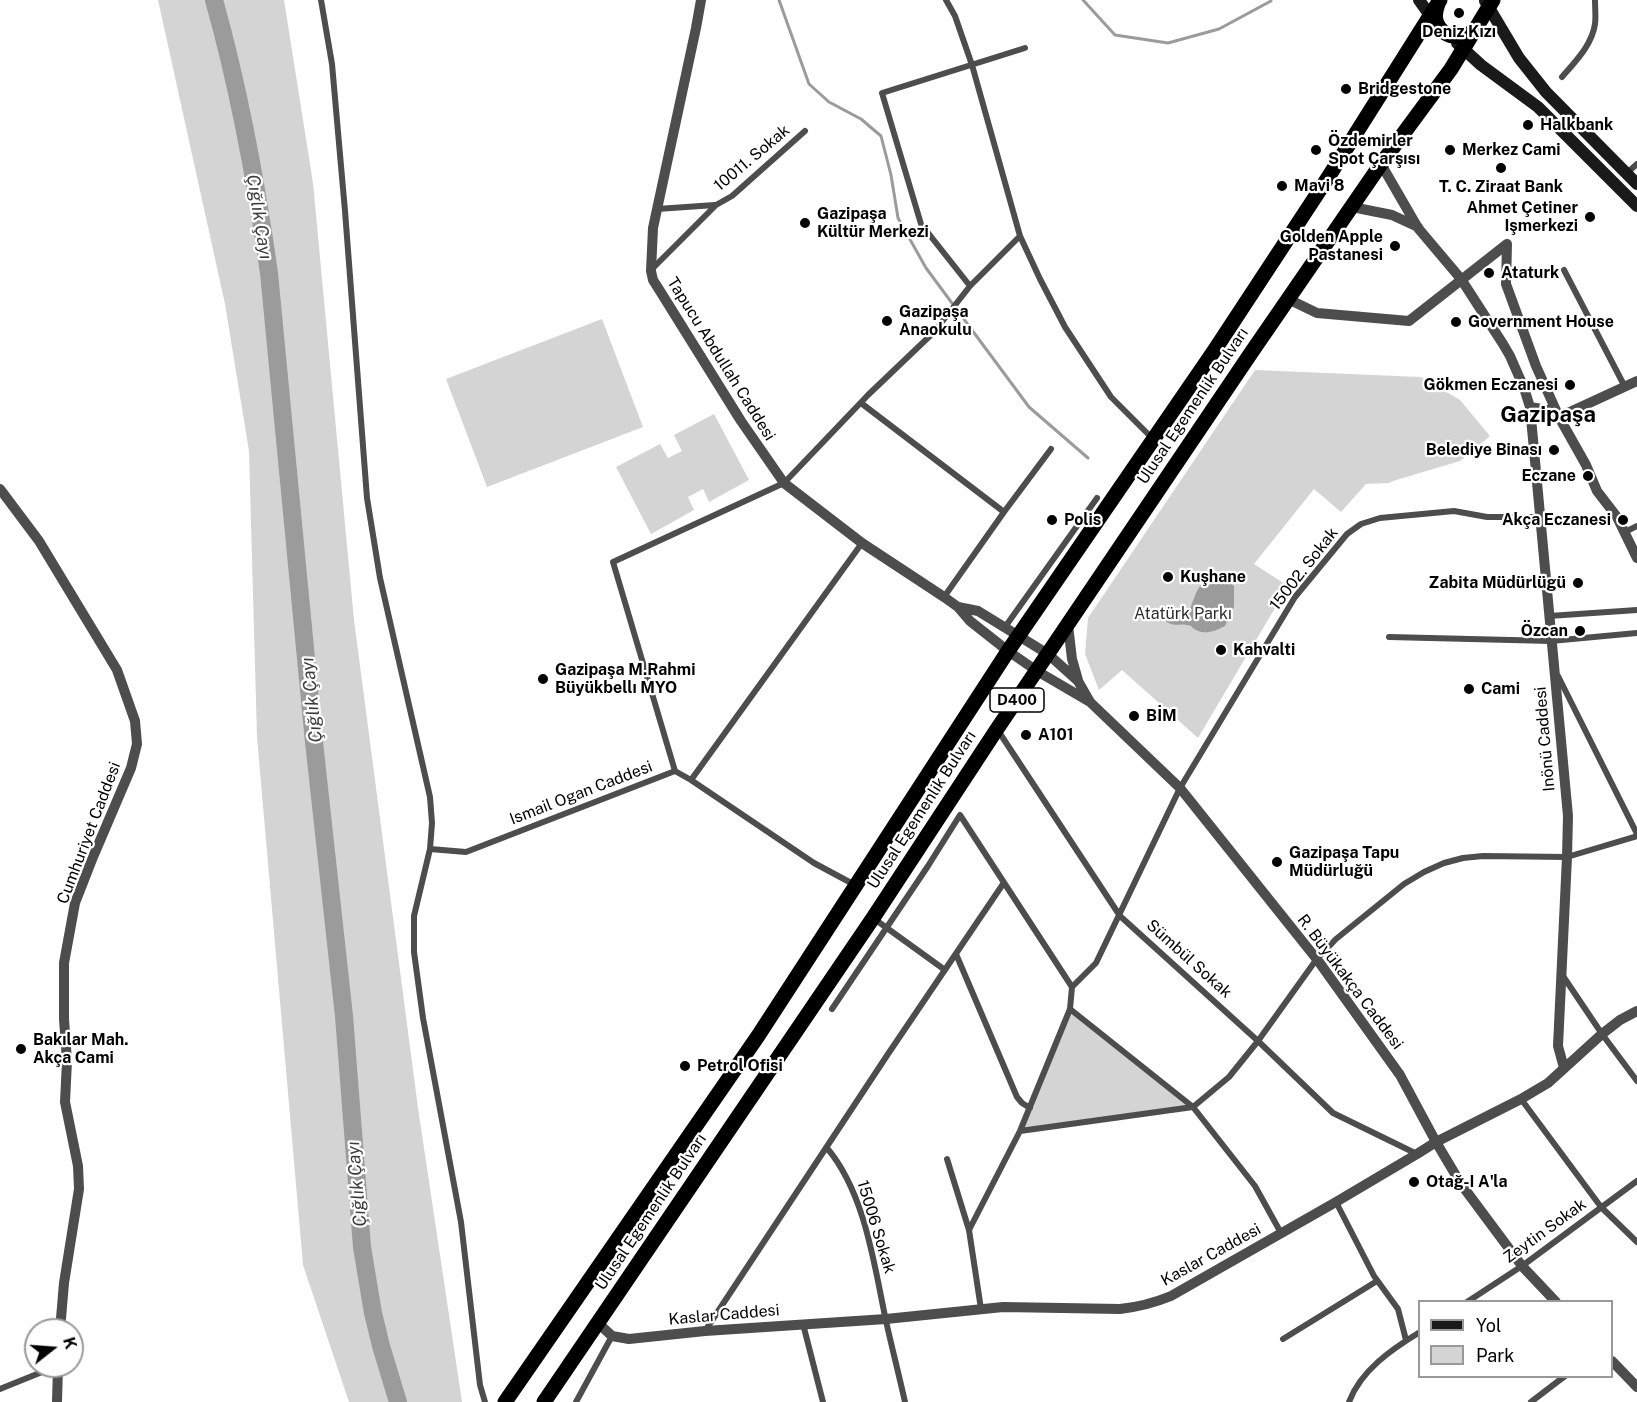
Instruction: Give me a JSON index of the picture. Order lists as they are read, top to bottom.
{
  "streets": {
    "highway": ["Ulusal Egemenlik Bulvarı", "D400"],
    "street": [
      "10011. Sokak",
      "Tapucu Abdullah Caddesi",
      "15002. Sokak",
      "Inönü Caddesi",
      "Ismail Ogan Caddesi",
      "Cumhuriyet Caddesi",
      "Sümbül Sokak",
      "R. Büyükakça Caddesi",
      "15006 Sokak",
      "Zeytin Sokak",
      "Kaslar Caddesi"
    ]
  },
  "crossings": [
    ["10011. Sokak", "Tapucu Abdullah Caddesi"],
    ["Tapucu Abdullah Caddesi", "Ulusal Egemenlik Bulvarı"],
    ["Tapucu Abdullah Caddesi", "R. Büyükakça Caddesi"],
    ["Ulusal Egemenlik Bulvarı", "Inönü Caddesi"],
    ["Ulusal Egemenlik Bulvarı", "Ismail Ogan Caddesi"],
    ["Ulusal Egemenlik Bulvarı", "Sümbül Sokak"],
    ["Ulusal Egemenlik Bulvarı", "R. Büyükakça Caddesi"],
    ["15002. Sokak", "Inönü Caddesi"],
    ["15002. Sokak", "Sümbül Sokak"],
    ["15002. Sokak", "R. Büyükakça Caddesi"],
    ["Inönü Caddesi", "Kaslar Caddesi"],
    ["Sümbül Sokak", "Kaslar Caddesi"],
    ["R. Büyükakça Caddesi", "Zeytin Sokak"],
    ["R. Büyükakça Caddesi", "Kaslar Caddesi"],
    ["15006 Sokak", "Kaslar Caddesi"]
  ],
  "districts": ["Gazipaşa"],
  "water": ["Çığlık Çayı"],
  "parks": ["Atatürk Parkı"],
  "places": [
    "Deniz Kızı",
    "Bridgestone",
    "Halkbank",
    "Özdemirler Spot Çarşısı",
    "Merkez Cami",
    "T. C. Ziraat Bank",
    "Mavi 8",
    "Ahmet Çetiner Işmerkezi",
    "Gazipaşa Kültür Merkezi",
    "Golden Apple Pastanesi",
    "Ataturk",
    "Gazipaşa Anaokulu",
    "Government House",
    "Gökmen Eczanesi",
    "Belediye Binası",
    "Eczane",
    "Polis",
    "Akça Eczanesi",
    "Kuşhane",
    "Zabita Müdürlügü",
    "Özcan",
    "Kahvalti",
    "Gazipaşa M.Rahmi Büyükbellı MYO",
    "Cami",
    "BİM",
    "A101",
    "Gazipaşa Tapu Müdürluğü",
    "Bakılar Mah. Akça Cami",
    "Petrol Ofisi",
    "Otağ-I A'la"
  ],
  "legend": ["Yol", "Park"],
  "north": "right"
}
